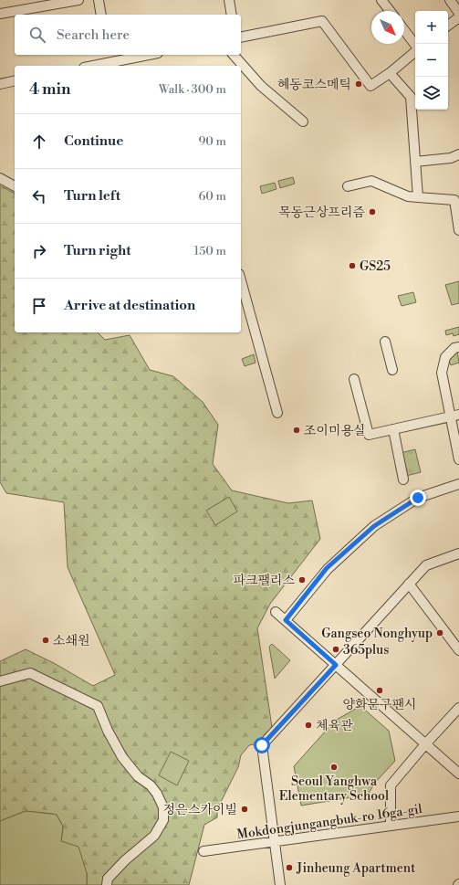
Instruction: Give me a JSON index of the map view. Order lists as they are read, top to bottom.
{
  "streets": {
    "street": ["Mokdongjungangbuk-ro 16ga-gil"]
  },
  "places": [
    "혜동코스메틱",
    "목동근상프리즘",
    "GS25",
    "조이미용실",
    "파크팰리스",
    "Gangseo Nonghyup",
    "소쇄원",
    "365plus",
    "양화문구팬시",
    "체육관",
    "Seoul Yanghwa Elementary School",
    "정은스카이빌",
    "Jinheung Apartment"
  ],
  "north": "bottom right",
  "page": {
    "map_buttons": ["+", "−"],
    "search": "Search here",
    "heading": ["4 min", "Walk · 300 m"],
    "list": [
      ["Continue", "90 m"],
      ["Turn left", "60 m"],
      ["Turn right", "150 m"],
      "Arrive at destination"
    ]
  }
}
